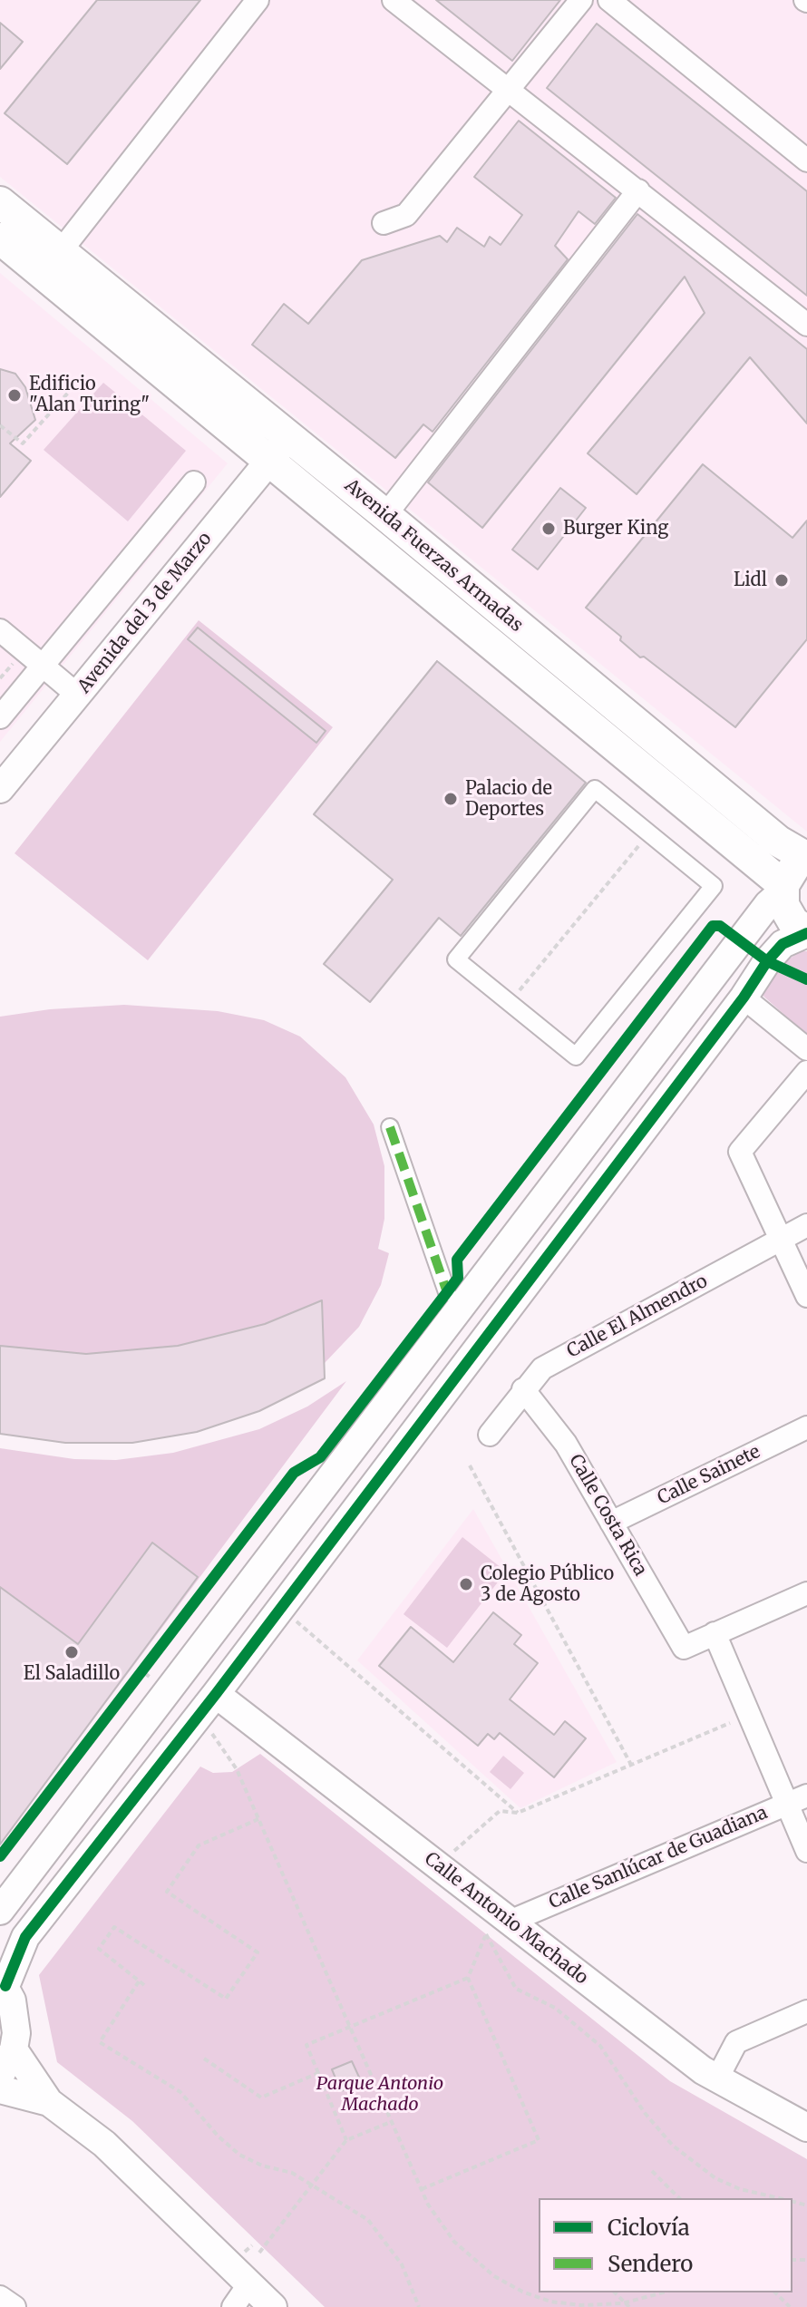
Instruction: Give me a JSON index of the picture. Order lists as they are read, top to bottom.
{
  "streets": {
    "main road": ["Avenida Fuerzas Armadas"],
    "street": [
      "Avenida del 3 de Marzo",
      "Calle El Almendro",
      "Calle Sainete",
      "Calle Costa Rica",
      "Calle Sanlúcar de Guadiana",
      "Calle Antonio Machado"
    ]
  },
  "crossings": [
    ["Avenida Fuerzas Armadas", "Avenida del 3 de Marzo"],
    ["Calle El Almendro", "Calle Costa Rica"],
    ["Calle Sainete", "Calle Costa Rica"],
    ["Calle Sanlúcar de Guadiana", "Calle Antonio Machado"]
  ],
  "parks": ["Parque Antonio Machado"],
  "places": [
    "Edificio \"Alan Turing\"",
    "Burger King",
    "Lidl",
    "Palacio de Deportes",
    "Colegio Público 3 de Agosto",
    "El Saladillo"
  ],
  "legend": ["Ciclovía", "Sendero"]
}
